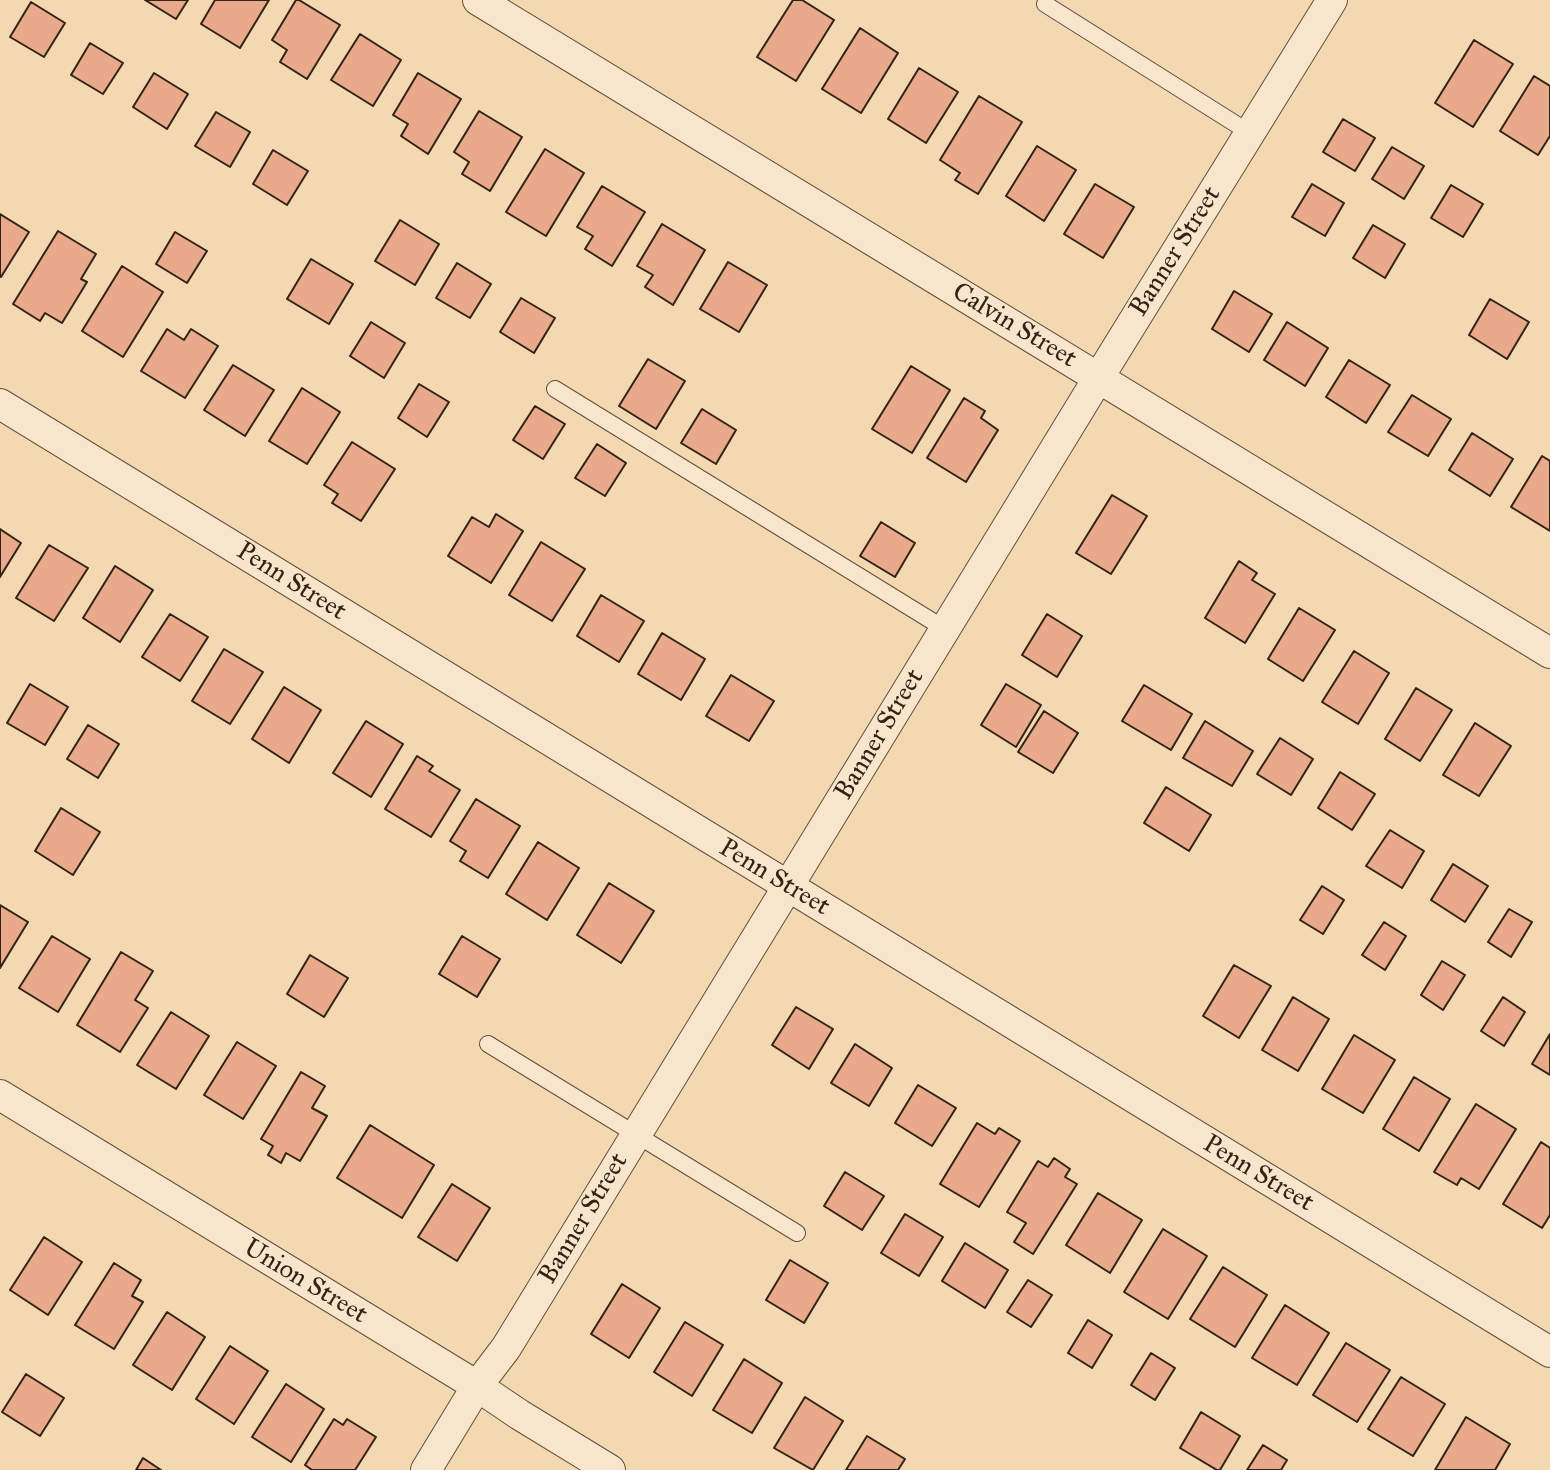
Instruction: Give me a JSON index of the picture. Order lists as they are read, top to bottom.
{
  "streets": {
    "street": [
      "Banner Street",
      "Calvin Street",
      "Penn Street",
      "Union Street"
    ]
  },
  "crossings": [
    ["Banner Street", "Calvin Street"],
    ["Banner Street", "Penn Street"],
    ["Banner Street", "Union Street"]
  ]
}
